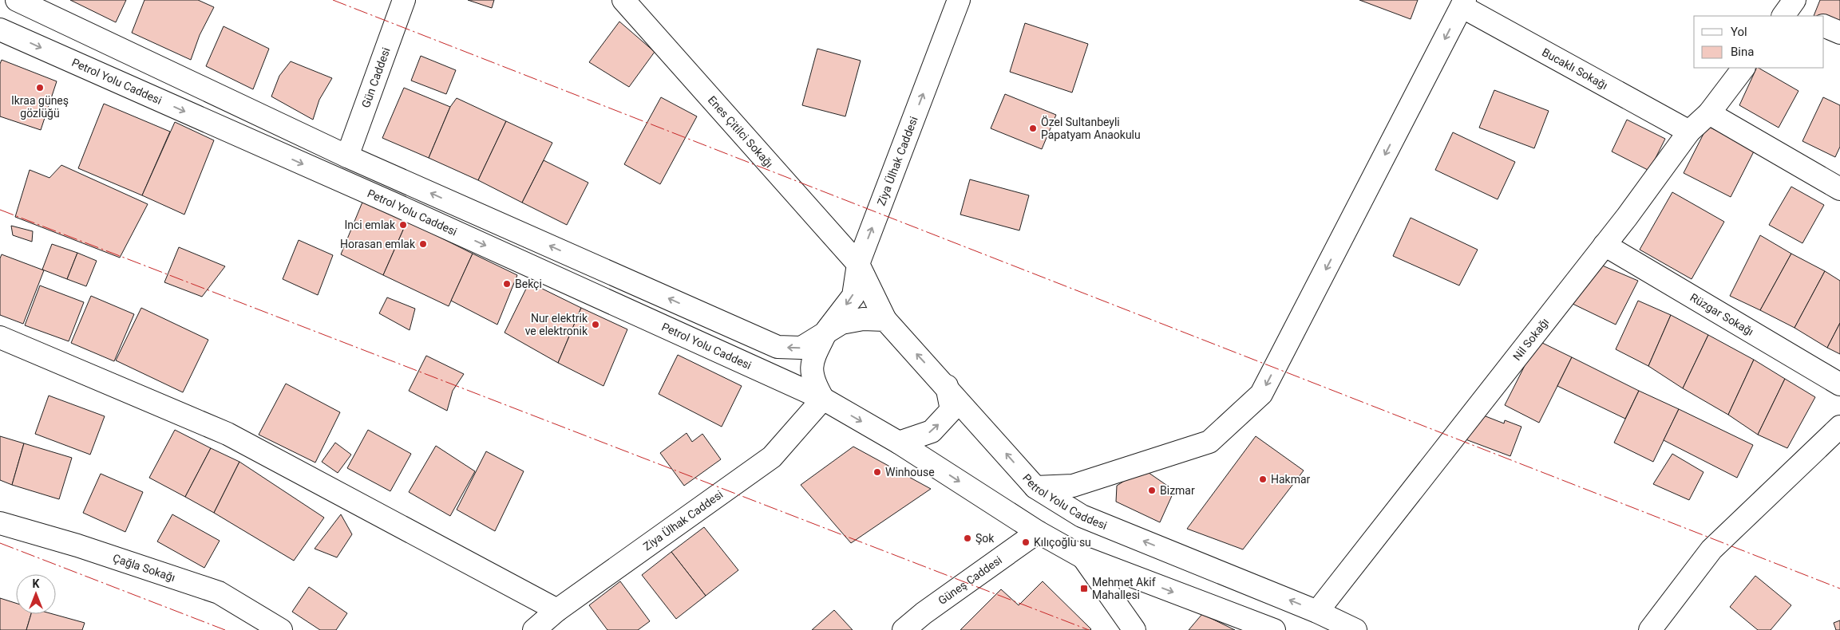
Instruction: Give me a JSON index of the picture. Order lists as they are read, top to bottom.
{
  "streets": {
    "street": [
      "Bucaklı Sokağı",
      "Gün Caddesi",
      "Petrol Yolu Caddesi",
      "Enes Çitilci Sokağı",
      "Ziya Ülhak Caddesi",
      "Rüzgar Sokağı",
      "Nil Sokağı",
      "Çağla Sokağı",
      "Güneş Caddesi"
    ]
  },
  "crossings": [
    ["Bucaklı Sokağı", "Nil Sokağı"],
    ["Petrol Yolu Caddesi", "Ziya Ülhak Caddesi"],
    ["Petrol Yolu Caddesi", "Nil Sokağı"],
    ["Petrol Yolu Caddesi", "Güneş Caddesi"],
    ["Enes Çitilci Sokağı", "Ziya Ülhak Caddesi"],
    ["Rüzgar Sokağı", "Nil Sokağı"]
  ],
  "places": {
    "other": [
      "Ikraa güneş gözlüğü",
      "Özel Sultanbeyli Papatyam Anaokulu",
      "Inci emlak",
      "Horasan emlak",
      "Bekçi",
      "Nur elektrik ve elektronik",
      "Winhouse",
      "Hakmar",
      "Bizmar",
      "Şok",
      "Kılıçoğlu su"
    ],
    "transit": ["Mehmet Akif Mahallesi"]
  },
  "legend": ["Yol", "Bina"],
  "north": "top"
}
